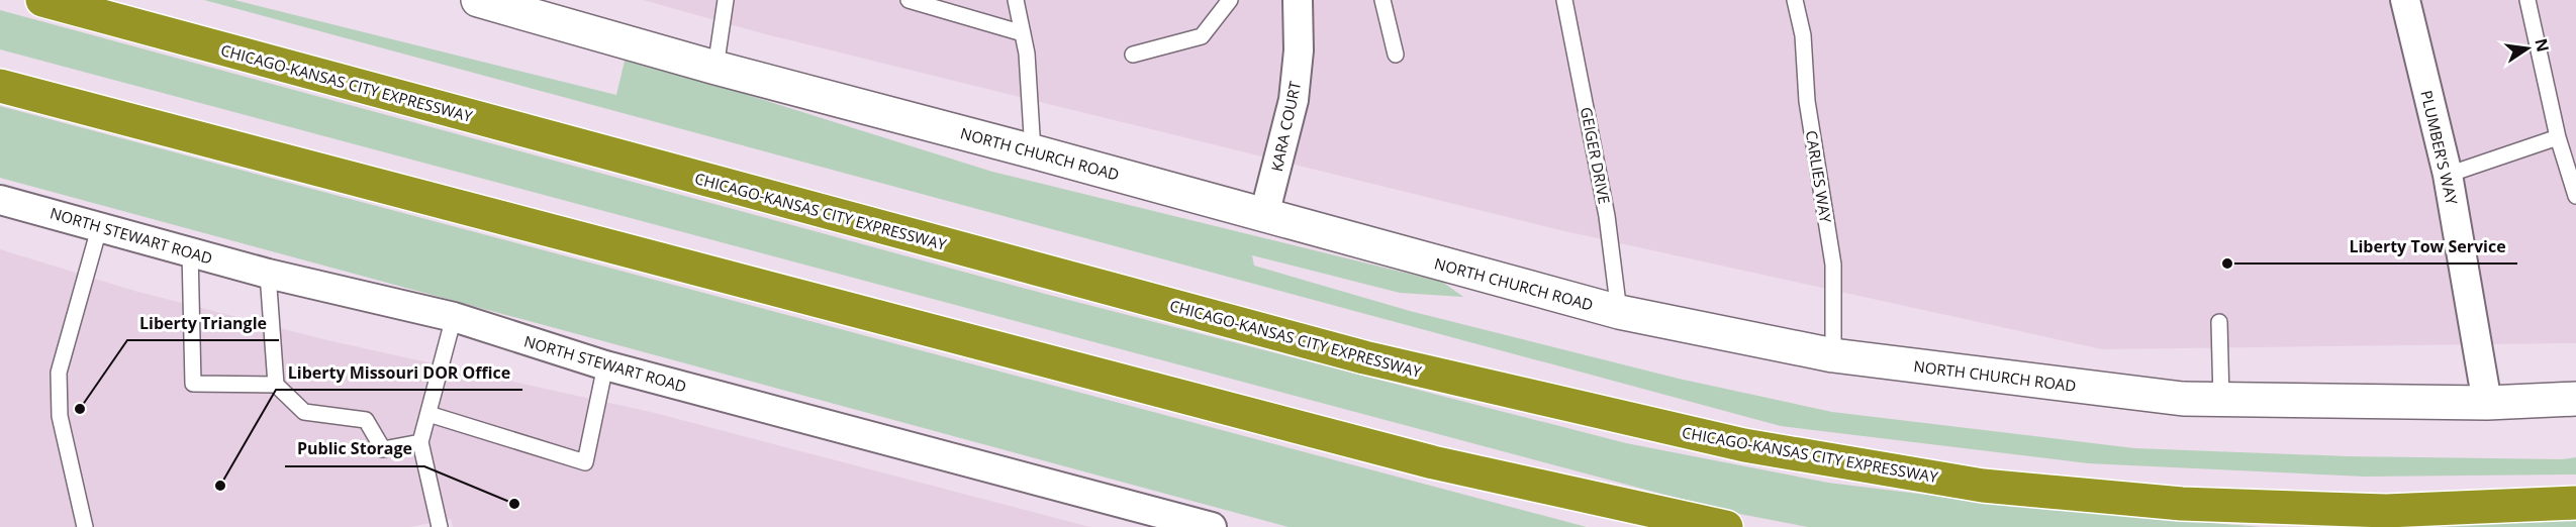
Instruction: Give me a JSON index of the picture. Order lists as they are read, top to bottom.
{
  "streets": {
    "highway": ["CHICAGO-KANSAS CITY EXPRESSWAY"],
    "main road": ["NORTH CHURCH ROAD"],
    "street": ["KARA COURT", "PLUMBER'S WAY", "NORTH STEWART ROAD"],
    "lane": ["GEIGER DRIVE", "CARLIES WAY"]
  },
  "crossings": [
    ["KARA COURT", "NORTH CHURCH ROAD"],
    ["PLUMBER'S WAY", "NORTH CHURCH ROAD"],
    ["NORTH CHURCH ROAD", "GEIGER DRIVE"],
    ["NORTH CHURCH ROAD", "CARLIES WAY"]
  ],
  "places": [
    "Liberty Tow Service",
    "Liberty Triangle",
    "Liberty Missouri DOR Office",
    "Public Storage"
  ],
  "north": "right"
}
